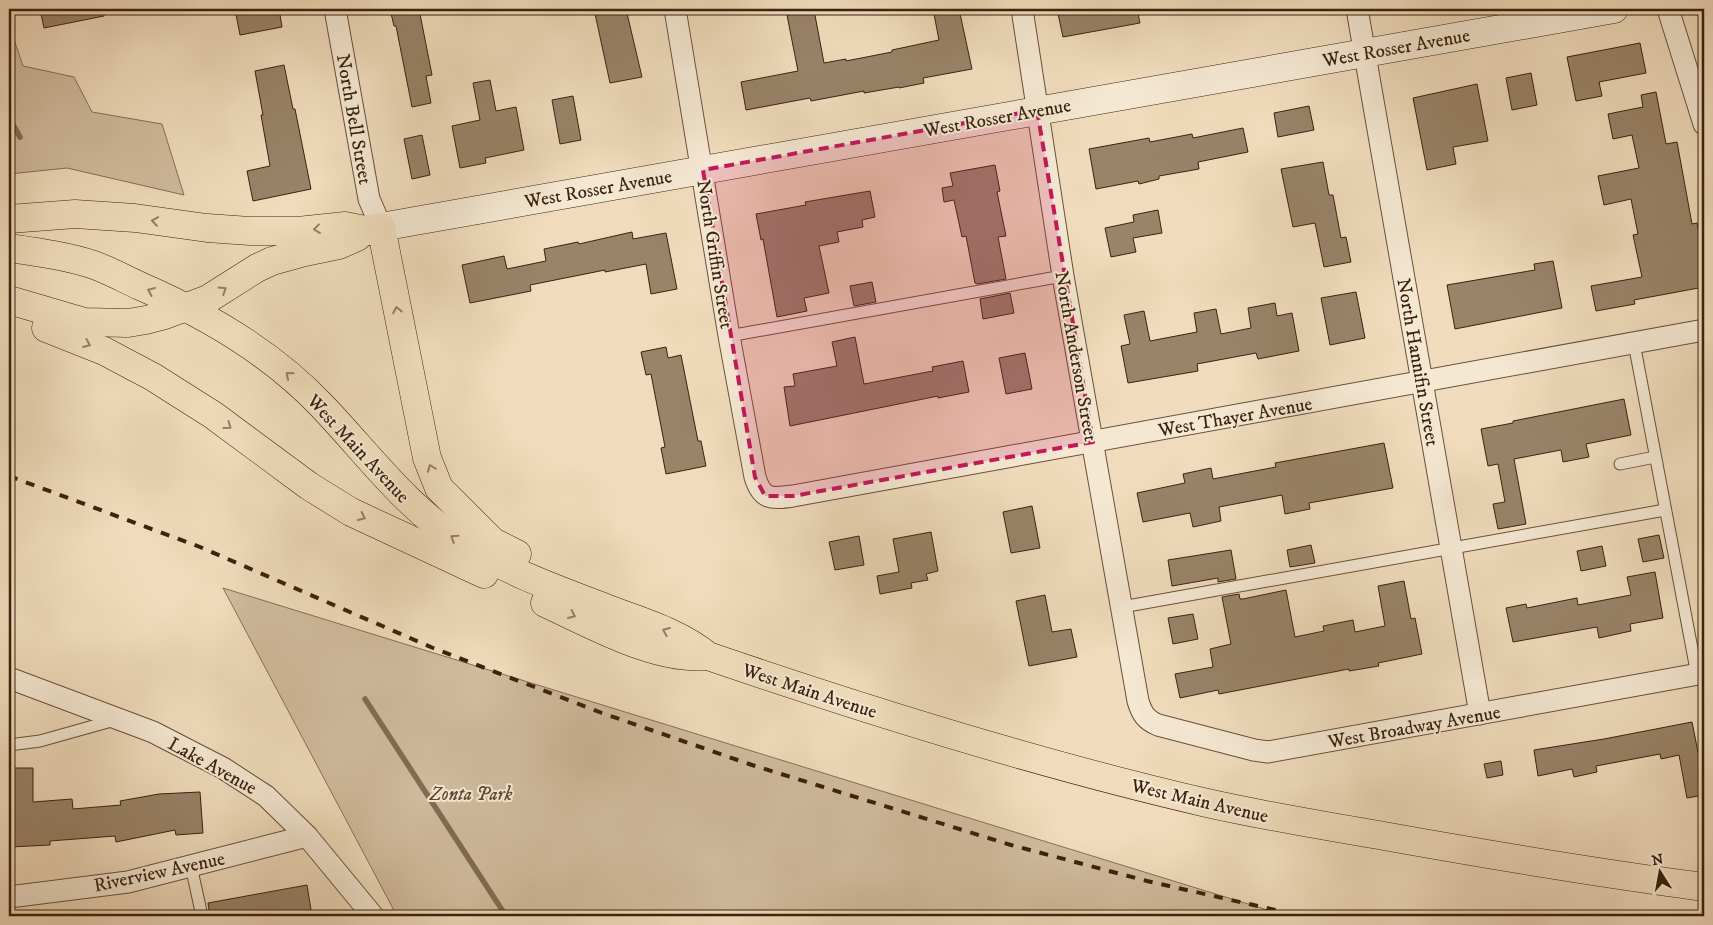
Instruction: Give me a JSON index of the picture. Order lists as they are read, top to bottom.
{
  "streets": {
    "main road": ["West Main Avenue"],
    "street": [
      "West Rosser Avenue",
      "North Bell Street",
      "North Griffin Street",
      "North Anderson Street",
      "North Hannifin Street",
      "West Thayer Avenue",
      "West Broadway Avenue",
      "Lake Avenue",
      "Riverview Avenue"
    ]
  },
  "crossings": [
    ["West Rosser Avenue", "North Bell Street"],
    ["West Rosser Avenue", "North Griffin Street"],
    ["West Rosser Avenue", "North Anderson Street"],
    ["West Rosser Avenue", "North Hannifin Street"],
    ["North Griffin Street", "West Thayer Avenue"],
    ["North Anderson Street", "West Thayer Avenue"],
    ["North Anderson Street", "West Broadway Avenue"],
    ["North Hannifin Street", "West Thayer Avenue"],
    ["North Hannifin Street", "West Broadway Avenue"],
    ["Lake Avenue", "Riverview Avenue"]
  ],
  "parks": ["Zonta Park"],
  "north": "top"
}
